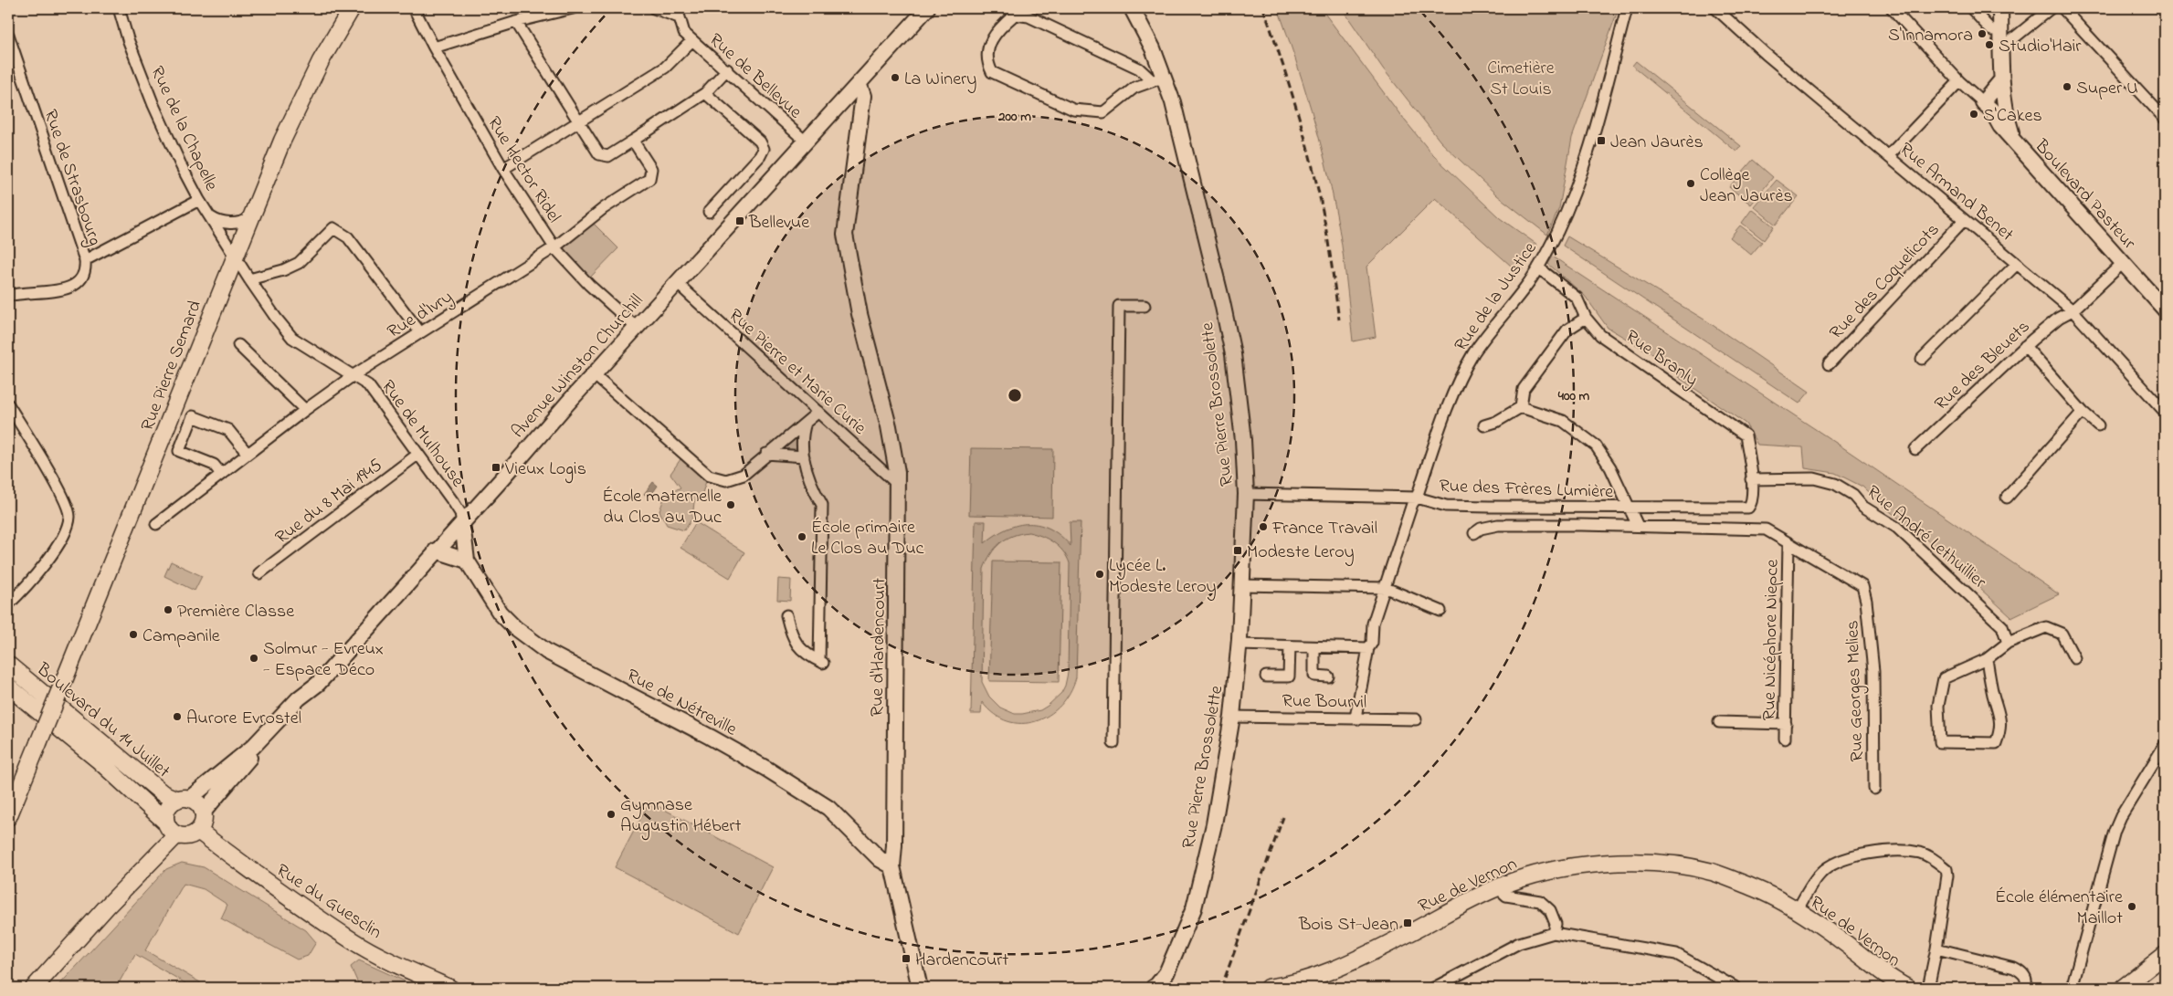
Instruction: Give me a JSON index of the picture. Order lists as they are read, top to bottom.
{
  "streets": {
    "main road": [
      "Boulevard Pasteur",
      "Rue Pierre Semard",
      "Avenue Winston Churchill",
      "Rue Pierre Brossolette",
      "Rue d'Hardencourt",
      "Rue de Nétreville",
      "Boulevard du 14 Juillet",
      "Rue de Vernon",
      "Rue du Guesclin"
    ],
    "street": [
      "Rue de Bellevue",
      "Rue de la Chapelle",
      "Rue Hector Ridel",
      "Rue de Strasbourg",
      "Rue Armand Benet",
      "Rue des Coquelicots",
      "Rue de la Justice",
      "Rue d'Ivry",
      "Rue Branly",
      "Rue des Bleuets",
      "Rue Pierre et Marie Curie",
      "Rue de Mulhouse",
      "Rue des Frères Lumière",
      "Rue du 8 Mai 1945",
      "Rue André Lethuillier",
      "Rue Nicéphore Niepce",
      "Rue Georges Melies",
      "Rue Bourvil"
    ]
  },
  "crossings": [
    ["Rue de Bellevue", "Avenue Winston Churchill"],
    ["Rue de la Chapelle", "Rue de Strasbourg"],
    ["Rue de la Chapelle", "Rue Pierre Semard"],
    ["Rue de la Chapelle", "Rue de Mulhouse"],
    ["Rue Hector Ridel", "Rue d'Ivry"],
    ["Rue Hector Ridel", "Avenue Winston Churchill"],
    ["Rue Armand Benet", "Rue des Coquelicots"],
    ["Rue Armand Benet", "Rue des Bleuets"],
    ["Boulevard Pasteur", "Rue des Bleuets"],
    ["Rue de la Justice", "Rue Branly"],
    ["Rue de la Justice", "Rue des Frères Lumière"],
    ["Rue de la Justice", "Rue Bourvil"],
    ["Rue d'Ivry", "Rue de Mulhouse"],
    ["Rue Branly", "Rue des Frères Lumière"],
    ["Rue Branly", "Rue André Lethuillier"],
    ["Rue Pierre Semard", "Rue de Mulhouse"],
    ["Avenue Winston Churchill", "Rue Pierre et Marie Curie"],
    ["Avenue Winston Churchill", "Rue de Mulhouse"],
    ["Avenue Winston Churchill", "Rue d'Hardencourt"],
    ["Avenue Winston Churchill", "Rue de Nétreville"],
    ["Rue Pierre et Marie Curie", "Rue d'Hardencourt"],
    ["Rue Pierre Brossolette", "Rue des Frères Lumière"],
    ["Rue Pierre Brossolette", "Rue Bourvil"],
    ["Rue de Mulhouse", "Rue du 8 Mai 1945"],
    ["Rue de Mulhouse", "Rue de Nétreville"],
    ["Rue des Frères Lumière", "Rue André Lethuillier"],
    ["Rue Nicéphore Niepce", "Rue Georges Melies"],
    ["Rue d'Hardencourt", "Rue de Nétreville"],
    ["Boulevard du 14 Juillet", "Rue du Guesclin"]
  ],
  "parks": ["Cimetière St Louis"],
  "places": {
    "other": [
      "S'Innamora",
      "Studio'Hair",
      "La Winery",
      "Super U",
      "S'Cakes",
      "Collège Jean Jaurès",
      "École maternelle du Clos au Duc",
      "France Travail",
      "École primaire Le Clos au Duc",
      "Lycée L. Modeste Leroy",
      "Première Classe",
      "Campanile",
      "Solmur - Evreux - Espace Déco",
      "Aurore Evrostel",
      "Gymnase Augustin Hébert",
      "École élémentaire Maillot"
    ],
    "transit": [
      "Jean Jaurès",
      "Bellevue",
      "Vieux Logis",
      "Modeste Leroy",
      "Bois St-Jean",
      "Hardencourt"
    ]
  },
  "rings": ["200 m", "400 m"]
}
